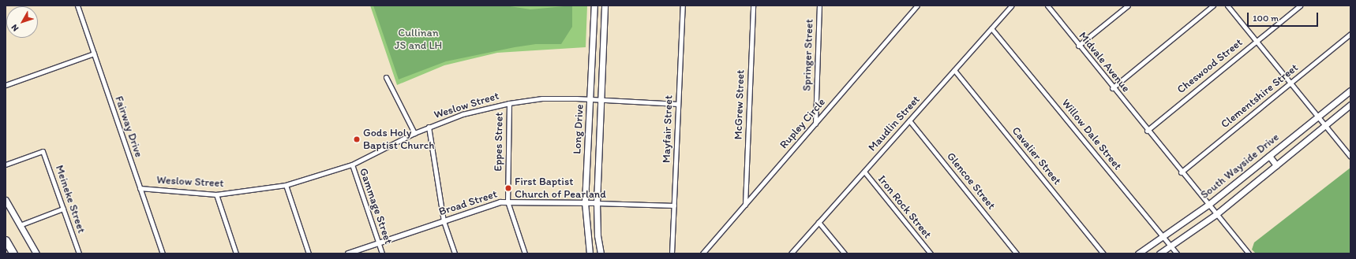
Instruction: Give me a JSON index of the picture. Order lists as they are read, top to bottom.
{
  "streets": {
    "main road": ["Long Drive", "South Wayside Drive"],
    "street": [
      "Springer Street",
      "Midvale Avenue",
      "Cheswood Street",
      "Clementshire Street",
      "McGrew Street",
      "Weslow Street",
      "Rupley Circle",
      "Maudlin Street",
      "Fairway Drive",
      "Mayfair Street",
      "Willow Dale Street",
      "Eppes Street",
      "Cavalier Street",
      "Glencoe Street",
      "Meineke Street",
      "Broad Street",
      "Gammage Street",
      "Iron Rock Street"
    ]
  },
  "crossings": [
    ["Springer Street", "Rupley Circle"],
    ["Midvale Avenue", "Cheswood Street"],
    ["Midvale Avenue", "Clementshire Street"],
    ["Midvale Avenue", "South Wayside Drive"],
    ["McGrew Street", "Rupley Circle"],
    ["Weslow Street", "Fairway Drive"],
    ["Weslow Street", "Long Drive"],
    ["Weslow Street", "Mayfair Street"],
    ["Weslow Street", "Eppes Street"],
    ["Weslow Street", "Gammage Street"],
    ["Maudlin Street", "Willow Dale Street"],
    ["Maudlin Street", "Cavalier Street"],
    ["Maudlin Street", "Glencoe Street"],
    ["Maudlin Street", "Iron Rock Street"],
    ["Long Drive", "Broad Street"],
    ["Mayfair Street", "Broad Street"],
    ["Willow Dale Street", "South Wayside Drive"],
    ["Eppes Street", "Broad Street"],
    ["Broad Street", "Gammage Street"]
  ],
  "parks": ["Cullinan JS and LH"],
  "places": ["Gods Holy Baptist Church", "First Baptist Church of Pearland"],
  "scale_bar": "100 m",
  "north": "bottom left"
}
